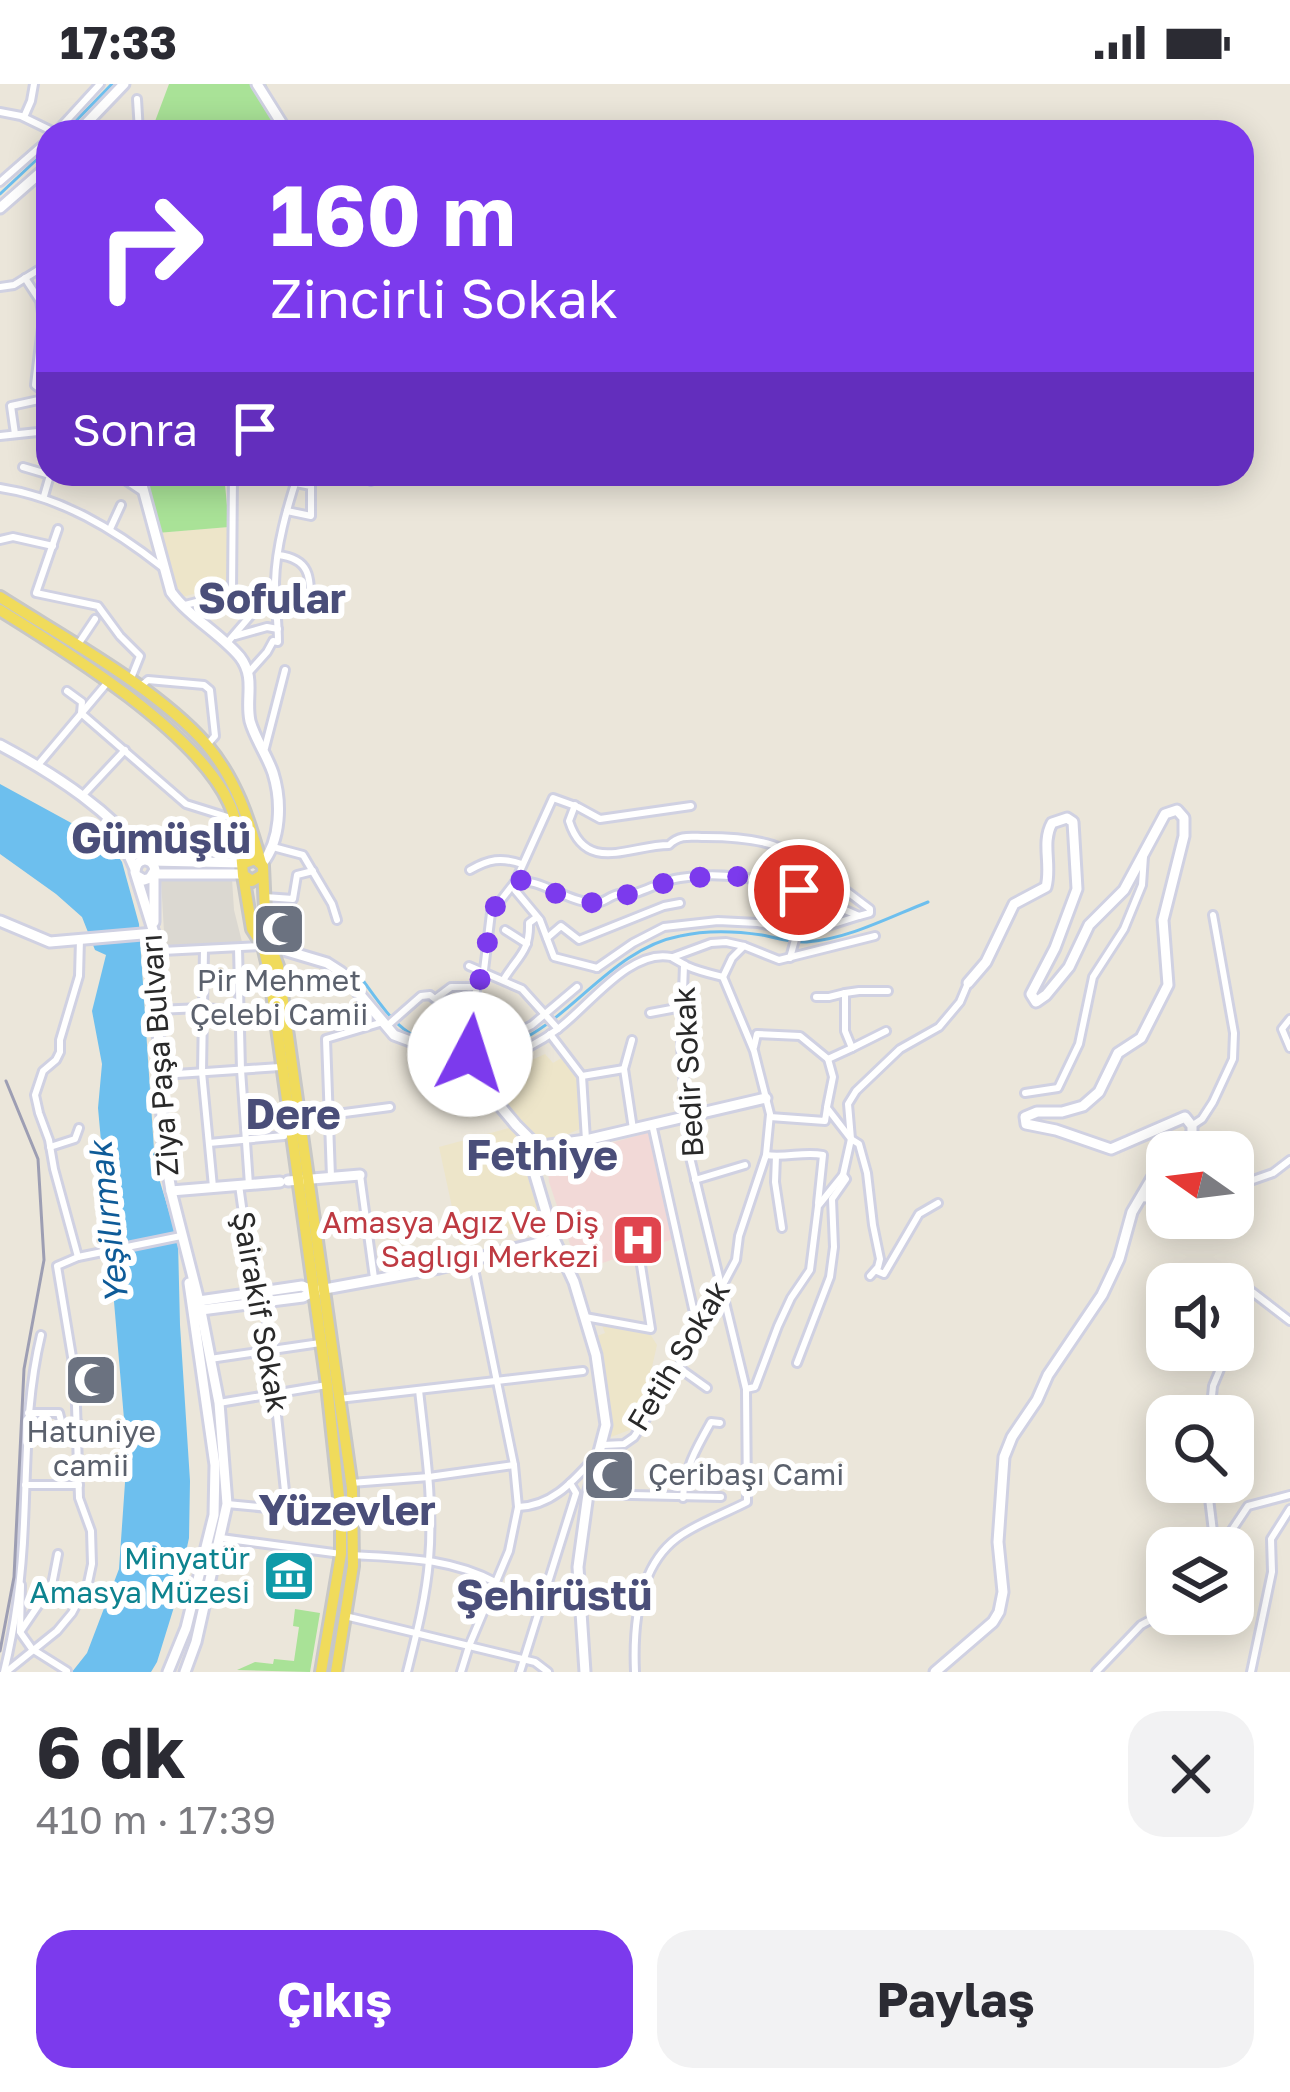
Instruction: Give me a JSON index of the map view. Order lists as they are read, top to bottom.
{
  "streets": {
    "street": [
      "Ziya Paşa Bulvarı",
      "Bedir Sokak",
      "Şairakif Sokak",
      "Fetih Sokak"
    ]
  },
  "crossings": [
    ["Bedir Sokak", "Fetih Sokak"]
  ],
  "districts": [
    "Sofular",
    "Gümüşlü",
    "Dere",
    "Fethiye",
    "Yüzevler",
    "Şehirüstü"
  ],
  "water": ["Yeşilırmak"],
  "places": {
    "mosque": ["Pir Mehmet Çelebi Camii", "Hatuniye camii", "Çeribaşı Cami"],
    "hospital": ["Amasya Ağız Ve Diş Sağlığı Merkezi"],
    "museum": ["Minyatür Amasya Müzesi"]
  },
  "north": "left",
  "page": {
    "status": "17:33",
    "turn": ["160 m", "Zincirli Sokak"],
    "then": "Sonra",
    "heading": ["6 dk", "410 m · 17:39"],
    "buttons": ["Çıkış", "Paylaş"]
  }
}
